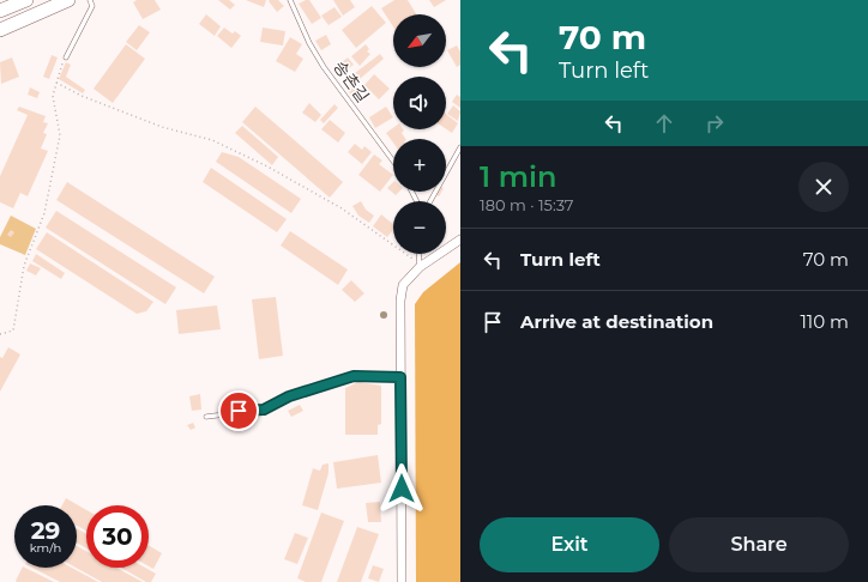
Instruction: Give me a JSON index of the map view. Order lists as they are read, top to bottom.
{
  "streets": {
    "lane": ["송촌길"]
  },
  "north": "bottom left",
  "page": {
    "turn": ["70 m", "Turn left"],
    "map_buttons": ["+", "−"],
    "heading": ["1 min", "180 m · 15:37"],
    "list": [
      {
        "name": "Turn left",
        "value": "70 m"
      },
      {
        "name": "Arrive at destination",
        "value": "110 m"
      }
    ],
    "speed": "29 km/h",
    "limit": "30",
    "buttons": ["Exit", "Share"]
  }
}
